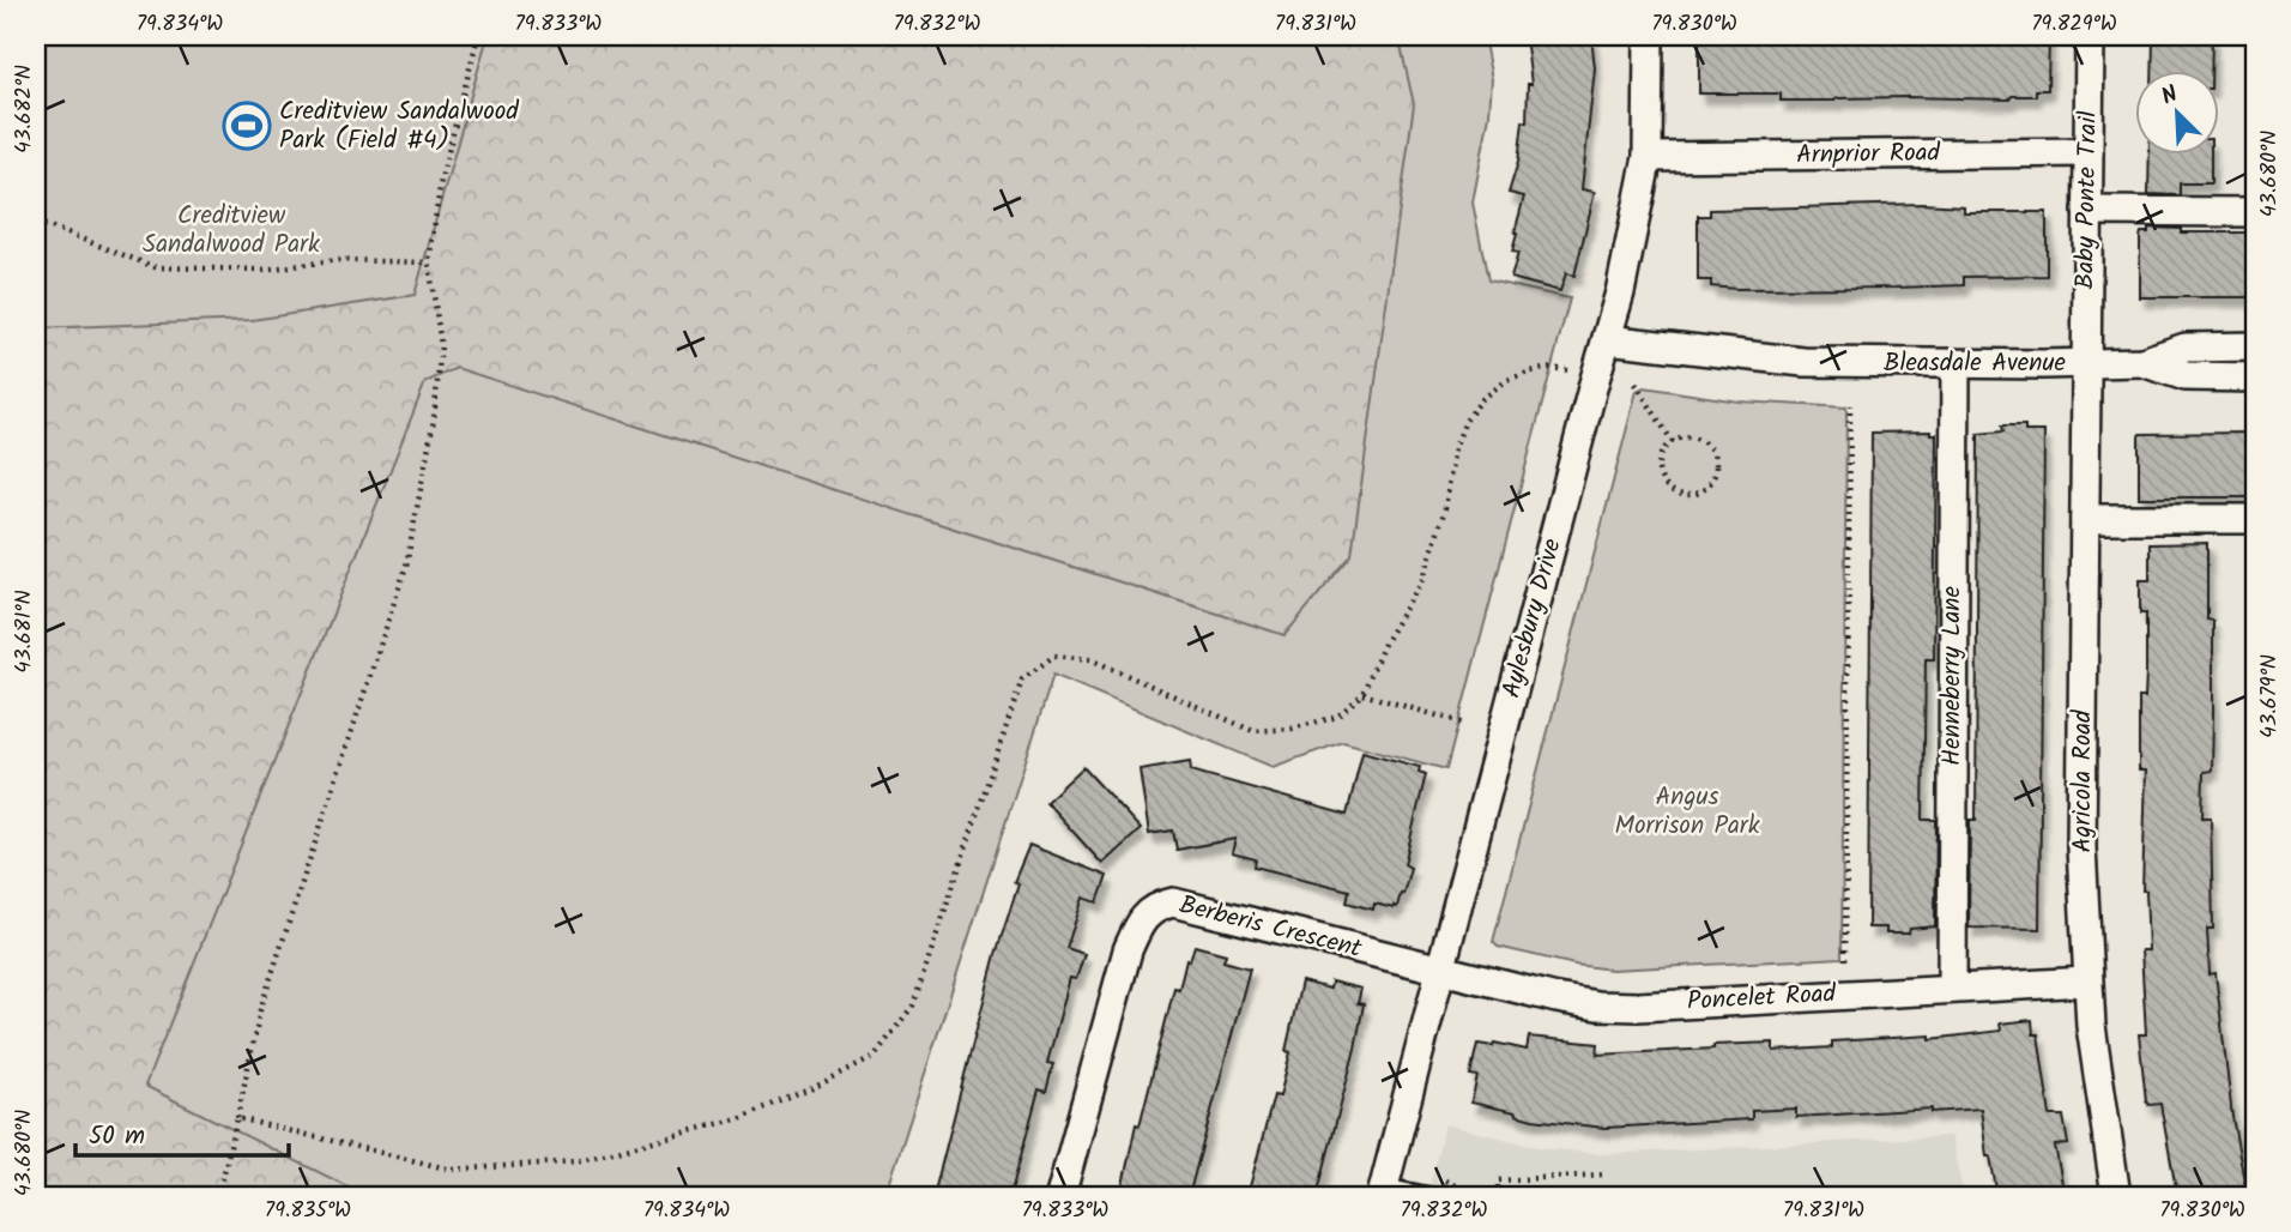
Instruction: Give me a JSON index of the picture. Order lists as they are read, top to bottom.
{
  "streets": {
    "street": [
      "Arnprior Road",
      "Baby Ponte Trail",
      "Bleasdale Avenue",
      "Aylesbury Drive",
      "Henneberry Lane",
      "Agricola Road",
      "Berberis Crescent",
      "Poncelet Road"
    ]
  },
  "crossings": [
    ["Arnprior Road", "Baby Ponte Trail"],
    ["Arnprior Road", "Aylesbury Drive"],
    ["Baby Ponte Trail", "Bleasdale Avenue"],
    ["Baby Ponte Trail", "Agricola Road"],
    ["Bleasdale Avenue", "Aylesbury Drive"],
    ["Bleasdale Avenue", "Henneberry Lane"],
    ["Bleasdale Avenue", "Agricola Road"],
    ["Aylesbury Drive", "Berberis Crescent"],
    ["Aylesbury Drive", "Poncelet Road"],
    ["Henneberry Lane", "Poncelet Road"],
    ["Agricola Road", "Poncelet Road"],
    ["Berberis Crescent", "Poncelet Road"]
  ],
  "parks": ["Creditview Sandalwood Park", "Angus Morrison Park"],
  "places": {
    "sports": ["Creditview Sandalwood Park (Field #4)"]
  },
  "scale_bar": "50 m",
  "north": "top left",
  "coordinates": [
    "79.834°W",
    "79.833°W",
    "79.832°W",
    "79.831°W",
    "79.830°W",
    "79.829°W",
    "43.682°N",
    "43.680°N",
    "43.681°N",
    "43.679°N",
    "79.835°W"
  ]
}
